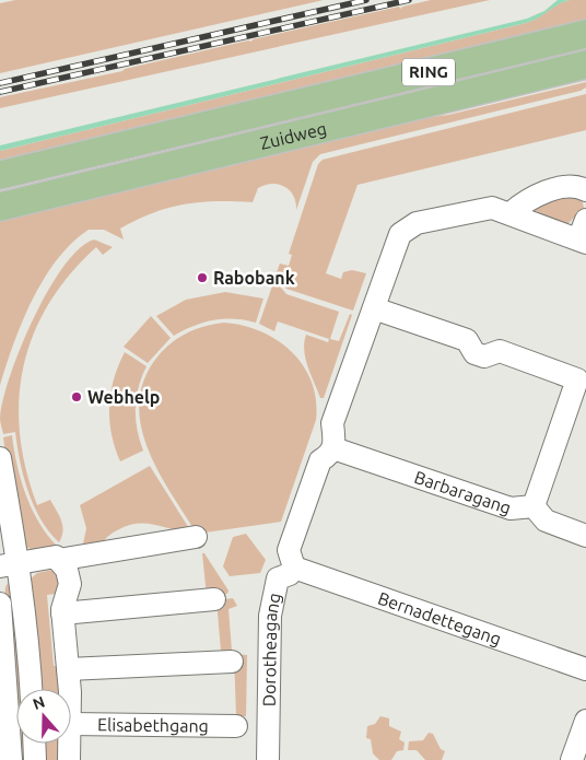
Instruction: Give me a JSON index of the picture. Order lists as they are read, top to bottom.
{
  "streets": {
    "main road": ["RING", "Zuidweg"],
    "street": [
      "Barbaragang",
      "Bernadettegang",
      "Dorotheagang",
      "Elisabethgang"
    ]
  },
  "crossings": [
    ["Bernadettegang", "Dorotheagang"]
  ],
  "places": ["Rabobank", "Webhelp"],
  "north": "top"
}
